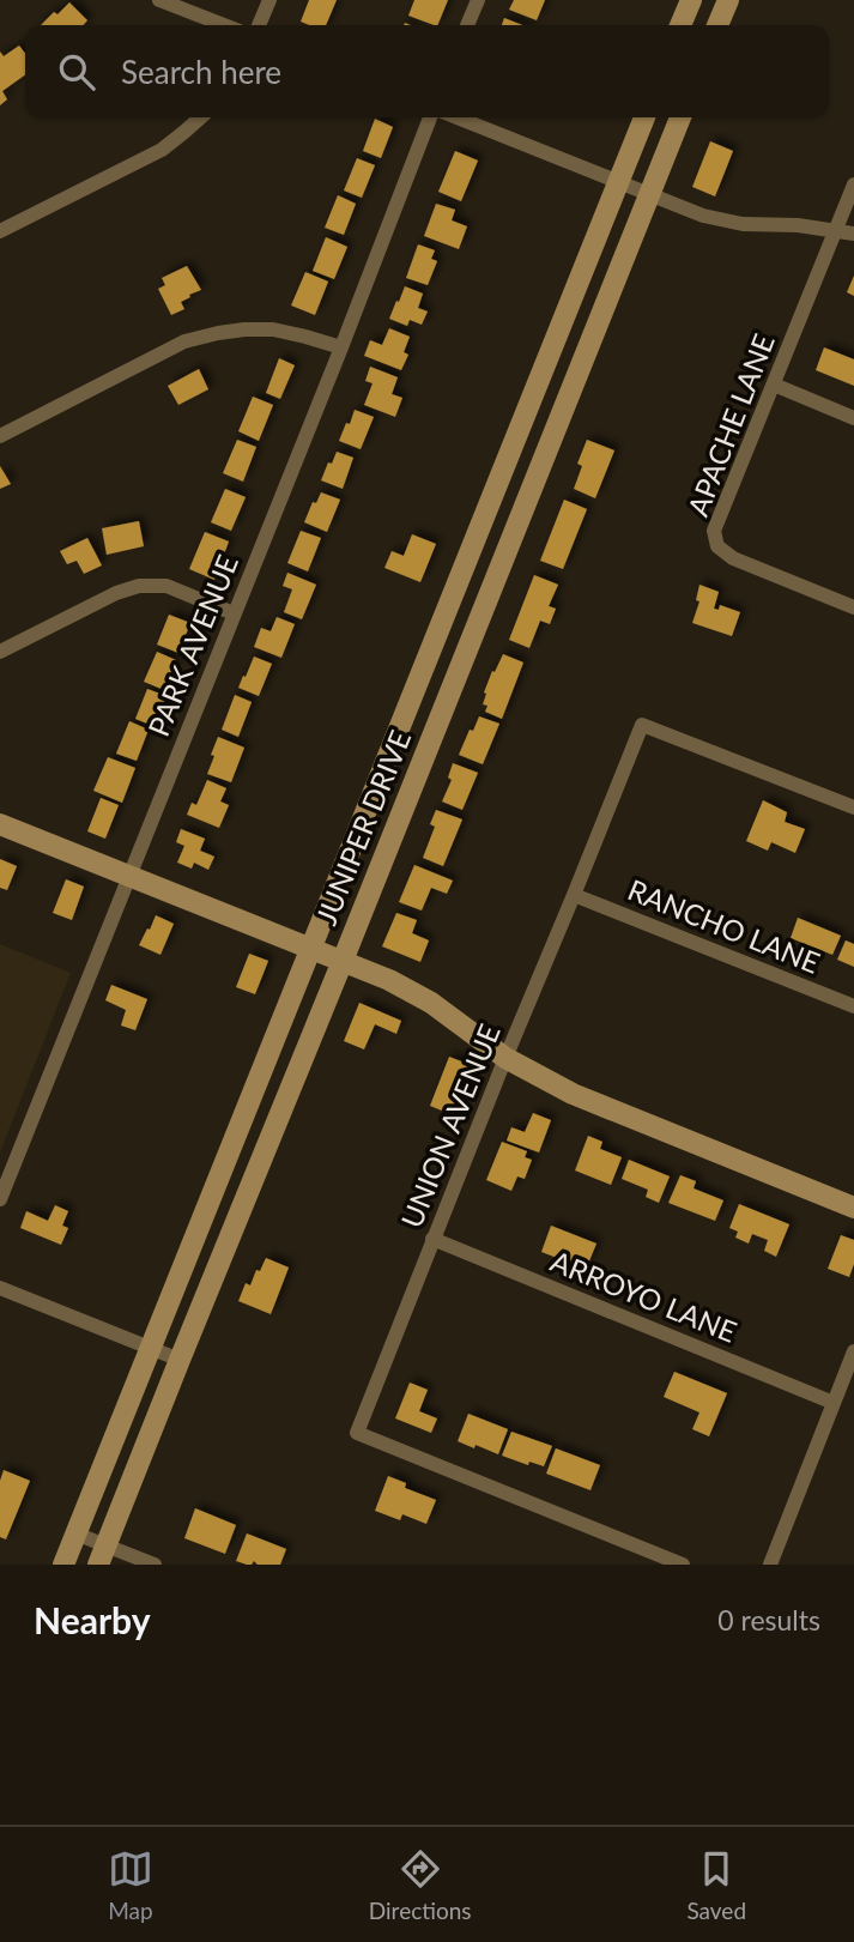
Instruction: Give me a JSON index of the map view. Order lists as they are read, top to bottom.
{
  "streets": {
    "street": [
      "APACHE LANE",
      "PARK AVENUE",
      "JUNIPER DRIVE",
      "RANCHO LANE",
      "UNION AVENUE",
      "ARROYO LANE"
    ]
  },
  "crossings": [
    ["RANCHO LANE", "UNION AVENUE"],
    ["UNION AVENUE", "ARROYO LANE"]
  ],
  "page": {
    "search": "Search here",
    "heading": ["Nearby", "0 results"],
    "nav": ["Map", "Directions", "Saved"]
  }
}
